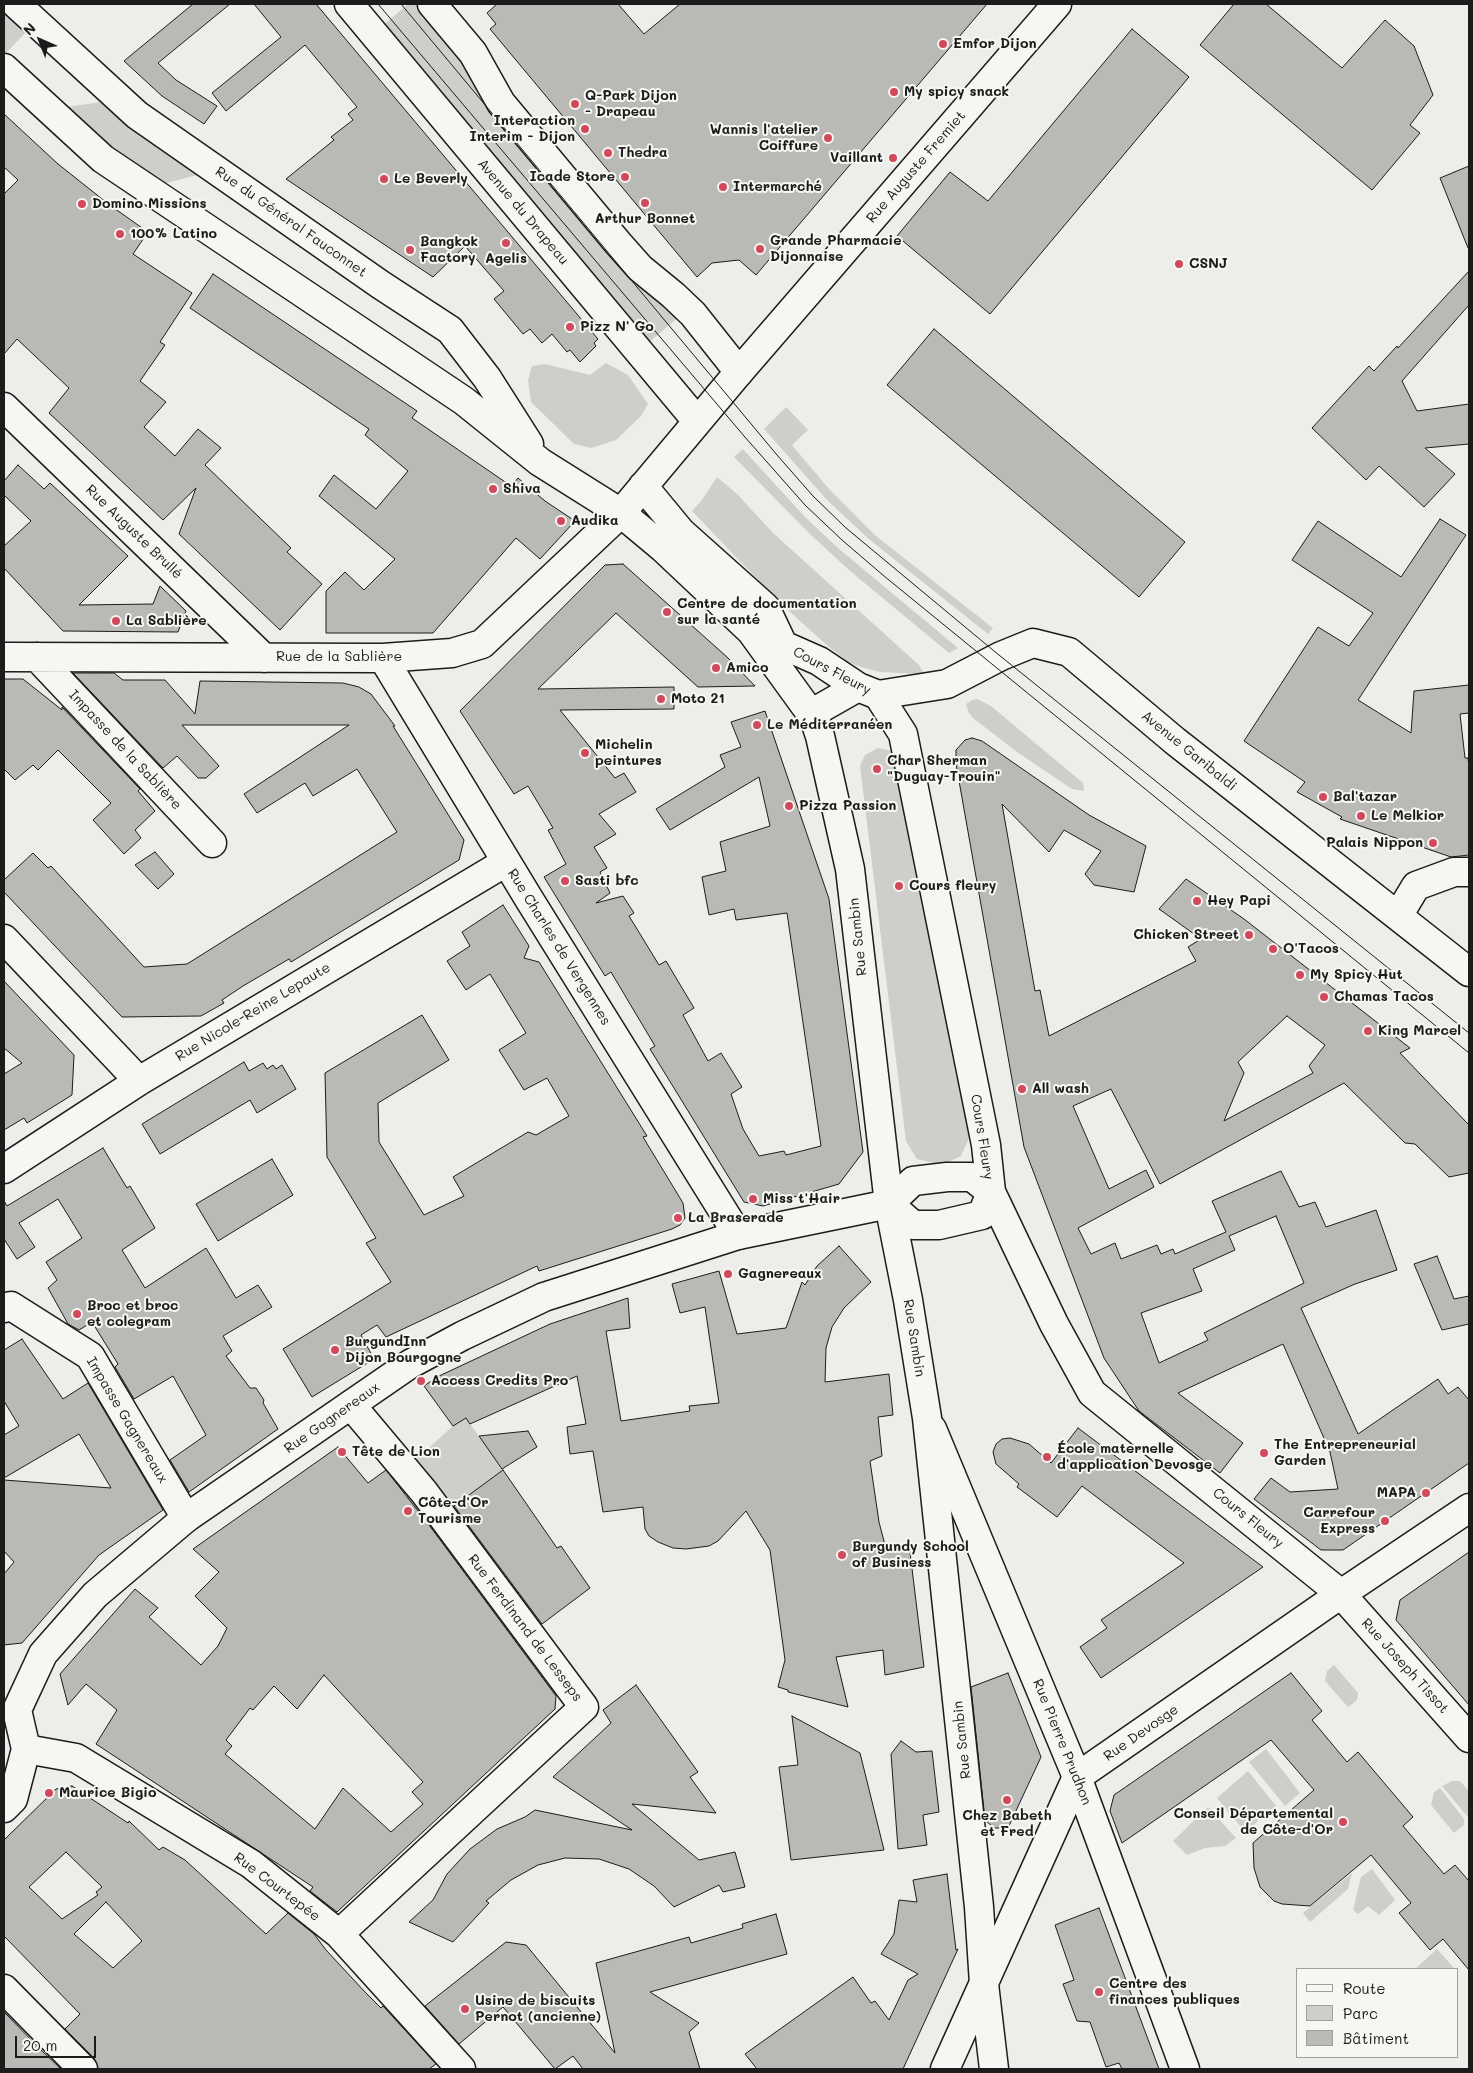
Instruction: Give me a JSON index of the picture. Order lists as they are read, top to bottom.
{
  "streets": {
    "street": [
      "Rue Auguste Fremiet",
      "Avenue du Drapeau",
      "Rue du Général Fauconnet",
      "Rue Auguste Brullé",
      "Rue de la Sablière",
      "Cours Fleury",
      "Impasse de la Sablière",
      "Avenue Garibaldi",
      "Rue Sambin",
      "Rue Charles de Vergennes",
      "Rue Nicole-Reine Lepaute",
      "Rue Gagnereaux",
      "Impasse Gagnereaux",
      "Rue Ferdinand de Lesseps",
      "Rue Joseph Tissot",
      "Rue Devosge",
      "Rue Pierre Prudhon",
      "Rue Courtepée"
    ]
  },
  "crossings": [
    ["Rue Auguste Fremiet", "Avenue du Drapeau"],
    ["Rue Auguste Fremiet", "Rue de la Sablière"],
    ["Rue du Général Fauconnet", "Rue de la Sablière"],
    ["Rue du Général Fauconnet", "Cours Fleury"],
    ["Rue du Général Fauconnet", "Rue Sambin"],
    ["Rue Auguste Brullé", "Rue de la Sablière"],
    ["Rue de la Sablière", "Impasse de la Sablière"],
    ["Rue de la Sablière", "Rue Charles de Vergennes"],
    ["Cours Fleury", "Avenue Garibaldi"],
    ["Cours Fleury", "Rue Sambin"],
    ["Cours Fleury", "Rue Joseph Tissot"],
    ["Cours Fleury", "Rue Devosge"],
    ["Avenue Garibaldi", "Rue Sambin"],
    ["Rue Sambin", "Rue Gagnereaux"],
    ["Rue Sambin", "Rue Pierre Prudhon"],
    ["Rue Charles de Vergennes", "Rue Nicole-Reine Lepaute"],
    ["Rue Charles de Vergennes", "Rue Gagnereaux"],
    ["Rue Gagnereaux", "Impasse Gagnereaux"],
    ["Rue Gagnereaux", "Rue Ferdinand de Lesseps"],
    ["Rue Gagnereaux", "Rue Courtepée"],
    ["Rue Ferdinand de Lesseps", "Rue Courtepée"],
    ["Rue Joseph Tissot", "Rue Devosge"],
    ["Rue Devosge", "Rue Pierre Prudhon"]
  ],
  "places": [
    "Emfor Dijon",
    "My spicy snack",
    "Q-Park Dijon - Drapeau",
    "Interaction Interim - Dijon",
    "Wannis l'atelier Coiffure",
    "Thedra",
    "Vaillant",
    "Icade Store",
    "Le Beverly",
    "Intermarché",
    "Arthur Bonnet",
    "Domino Missions",
    "100% Latino",
    "Agelis",
    "Grande Pharmacie Dijonnaise",
    "Bangkok Factory",
    "CSNJ",
    "Pizz N' Go",
    "Shiva",
    "Audika",
    "Centre de documentation sur la santé",
    "La Sablière",
    "Amico",
    "Moto 21",
    "Le Méditerranéen",
    "Michelin peintures",
    "Char Sherman \"Duguay-Trouin\"",
    "Bal'tazar",
    "Pizza Passion",
    "Le Melkior",
    "Palais Nippon",
    "Sasti bfc",
    "Cours fleury",
    "Hey Papi",
    "Chicken Street",
    "O'Tacos",
    "My Spicy Hut",
    "Chamas Tacos",
    "King Marcel",
    "All wash",
    "Miss t'Hair",
    "La Braserade",
    "Gagnereaux",
    "Broc et broc et colegram",
    "BurgundInn Dijon Bourgogne",
    "Access Credits Pro",
    "Tête de Lion",
    "The Entrepreneurial Garden",
    "École maternelle d'application Devosge",
    "MAPA",
    "Côte-d'Or Tourisme",
    "Carrefour Express",
    "Burgundy School of Business",
    "Maurice Bigio",
    "Chez Babeth et Fred",
    "Conseil Départemental de Côte-d'Or",
    "Centre des finances publiques",
    "Usine de biscuits Pernot (ancienne)"
  ],
  "legend": ["Route", "Parc", "Bâtiment"],
  "scale_bar": "20 m",
  "north": "top left"
}
